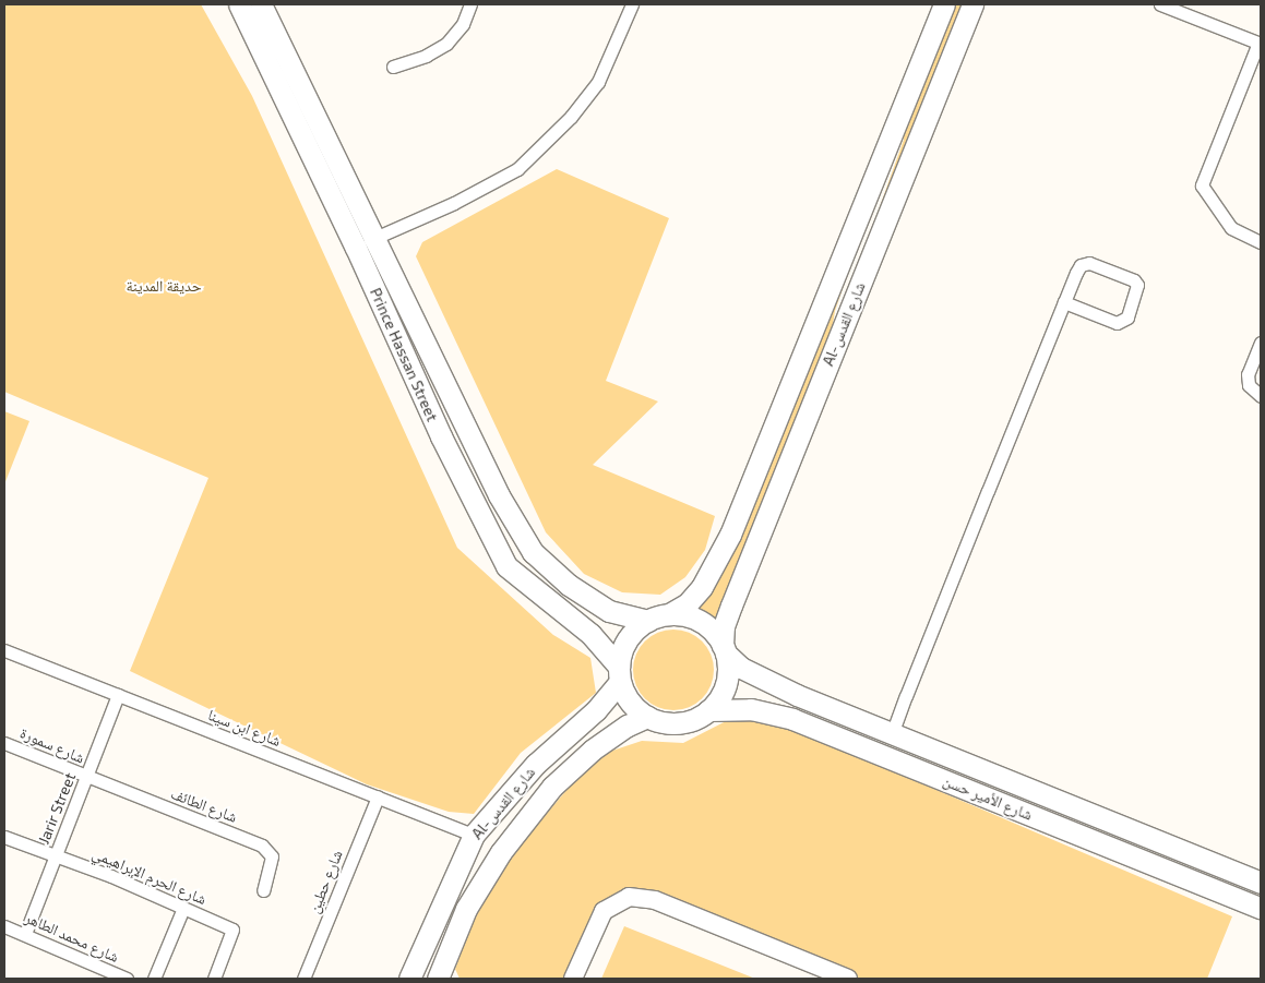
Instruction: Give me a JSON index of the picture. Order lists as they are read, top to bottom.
{
  "streets": {
    "main road": ["Al-شارع القدس", "Prince Hassan Street", "شارع الأمير حسن"],
    "street": [
      "شارع ابن سينا",
      "شارع سمورة",
      "شارع الطائف",
      "Jarir Street",
      "شارع الحرم الإبراهيمي",
      "شارع حطين",
      "شارع محمد الطاهر"
    ]
  },
  "crossings": [
    ["Al-شارع القدس", "Prince Hassan Street"],
    ["Al-شارع القدس", "شارع ابن سينا"],
    ["Al-شارع القدس", "شارع الأمير حسن"],
    ["Prince Hassan Street", "شارع الأمير حسن"],
    ["شارع ابن سينا", "Jarir Street"],
    ["شارع ابن سينا", "شارع حطين"],
    ["شارع سمورة", "شارع الطائف"],
    ["شارع سمورة", "Jarir Street"],
    ["شارع الطائف", "Jarir Street"],
    ["Jarir Street", "شارع الحرم الإبراهيمي"],
    ["Jarir Street", "شارع محمد الطاهر"]
  ],
  "parks": ["حديقة المدينة"]
}
